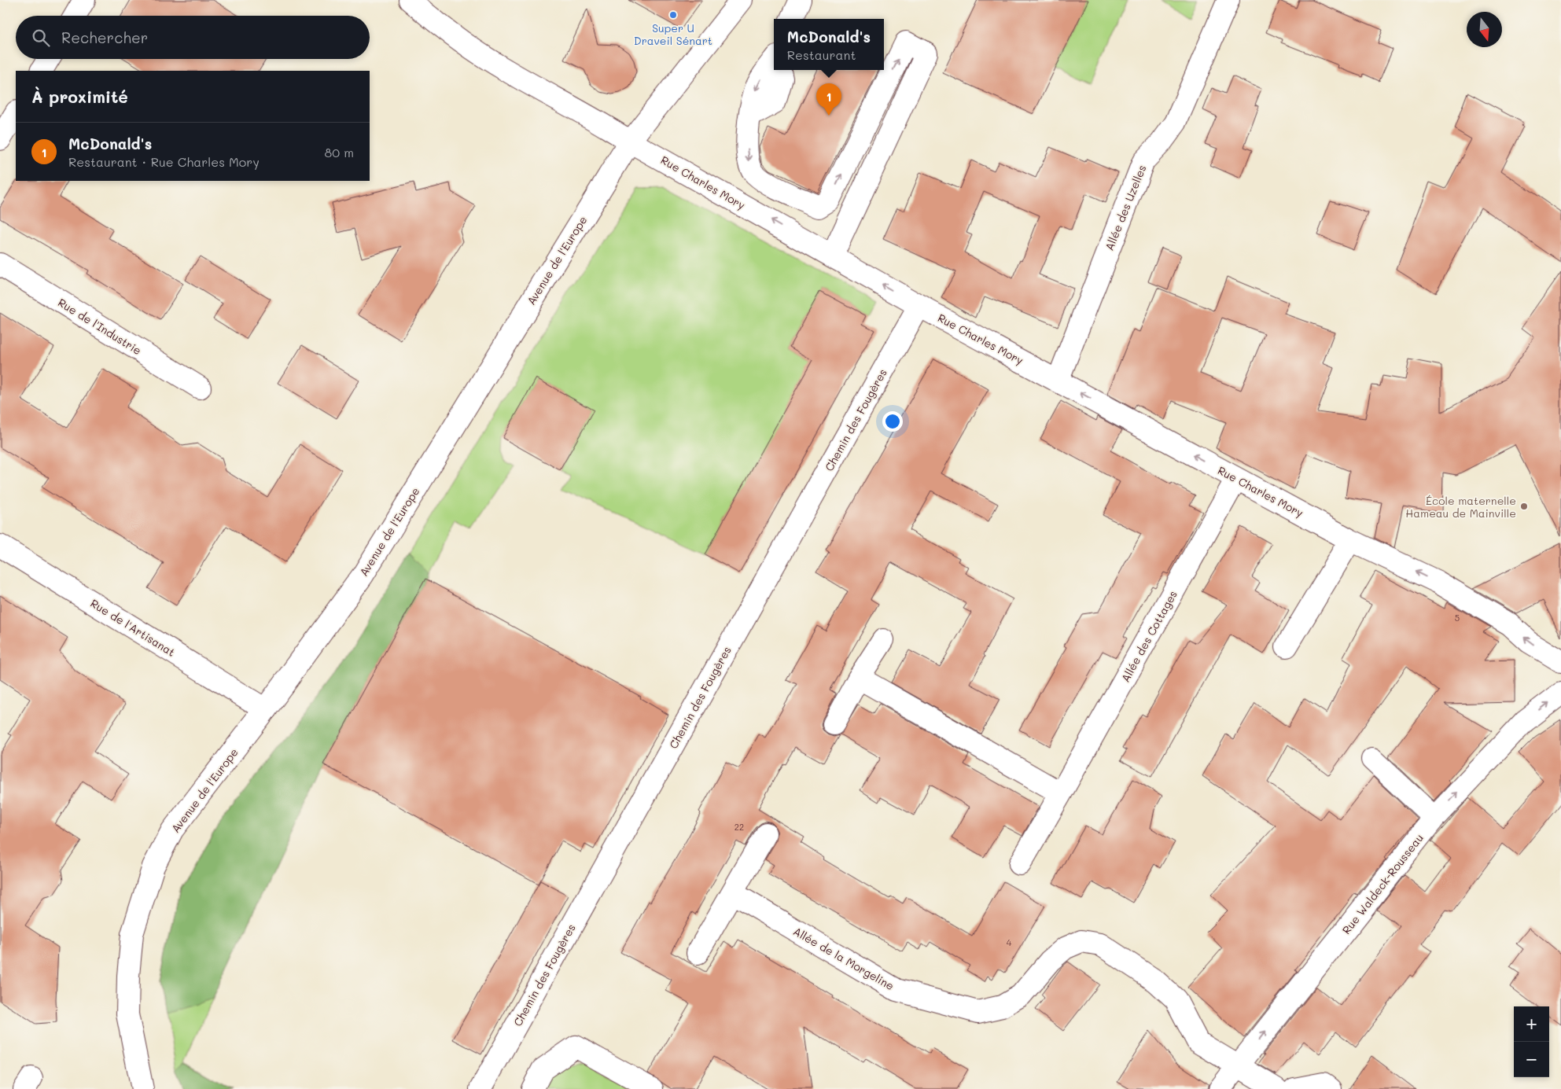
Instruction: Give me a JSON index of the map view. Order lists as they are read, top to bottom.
{
  "streets": {
    "street": [
      "Rue Charles Mory",
      "Allée des Uzelles",
      "Avenue de l'Europe",
      "Rue de l'Industrie",
      "Chemin des Fougères",
      "Rue de l'Artisanat",
      "Allée des Cottages",
      "Rue Waldeck-Rousseau",
      "Allée de la Morgeline"
    ]
  },
  "crossings": [
    ["Rue Charles Mory", "Allée des Uzelles"],
    ["Rue Charles Mory", "Avenue de l'Europe"],
    ["Rue Charles Mory", "Chemin des Fougères"],
    ["Rue Charles Mory", "Allée des Cottages"],
    ["Avenue de l'Europe", "Rue de l'Artisanat"],
    ["Rue Waldeck-Rousseau", "Allée de la Morgeline"]
  ],
  "one_way": ["Rue Charles Mory", "Rue Waldeck-Rousseau"],
  "places": ["Super U Draveil Sénart", "École maternelle Hameau de Mainville"],
  "house_numbers": ["5", "22", "4"],
  "north": "bottom",
  "page": {
    "search": "Rechercher",
    "popup": ["McDonald's", "Restaurant"],
    "heading": "À proximité",
    "pins": "1",
    "list": [
      {
        "mark": "1",
        "name": "McDonald's",
        "note": "Restaurant · Rue Charles Mory",
        "value": "80 m"
      }
    ],
    "map_buttons": ["+", "−"]
  }
}
